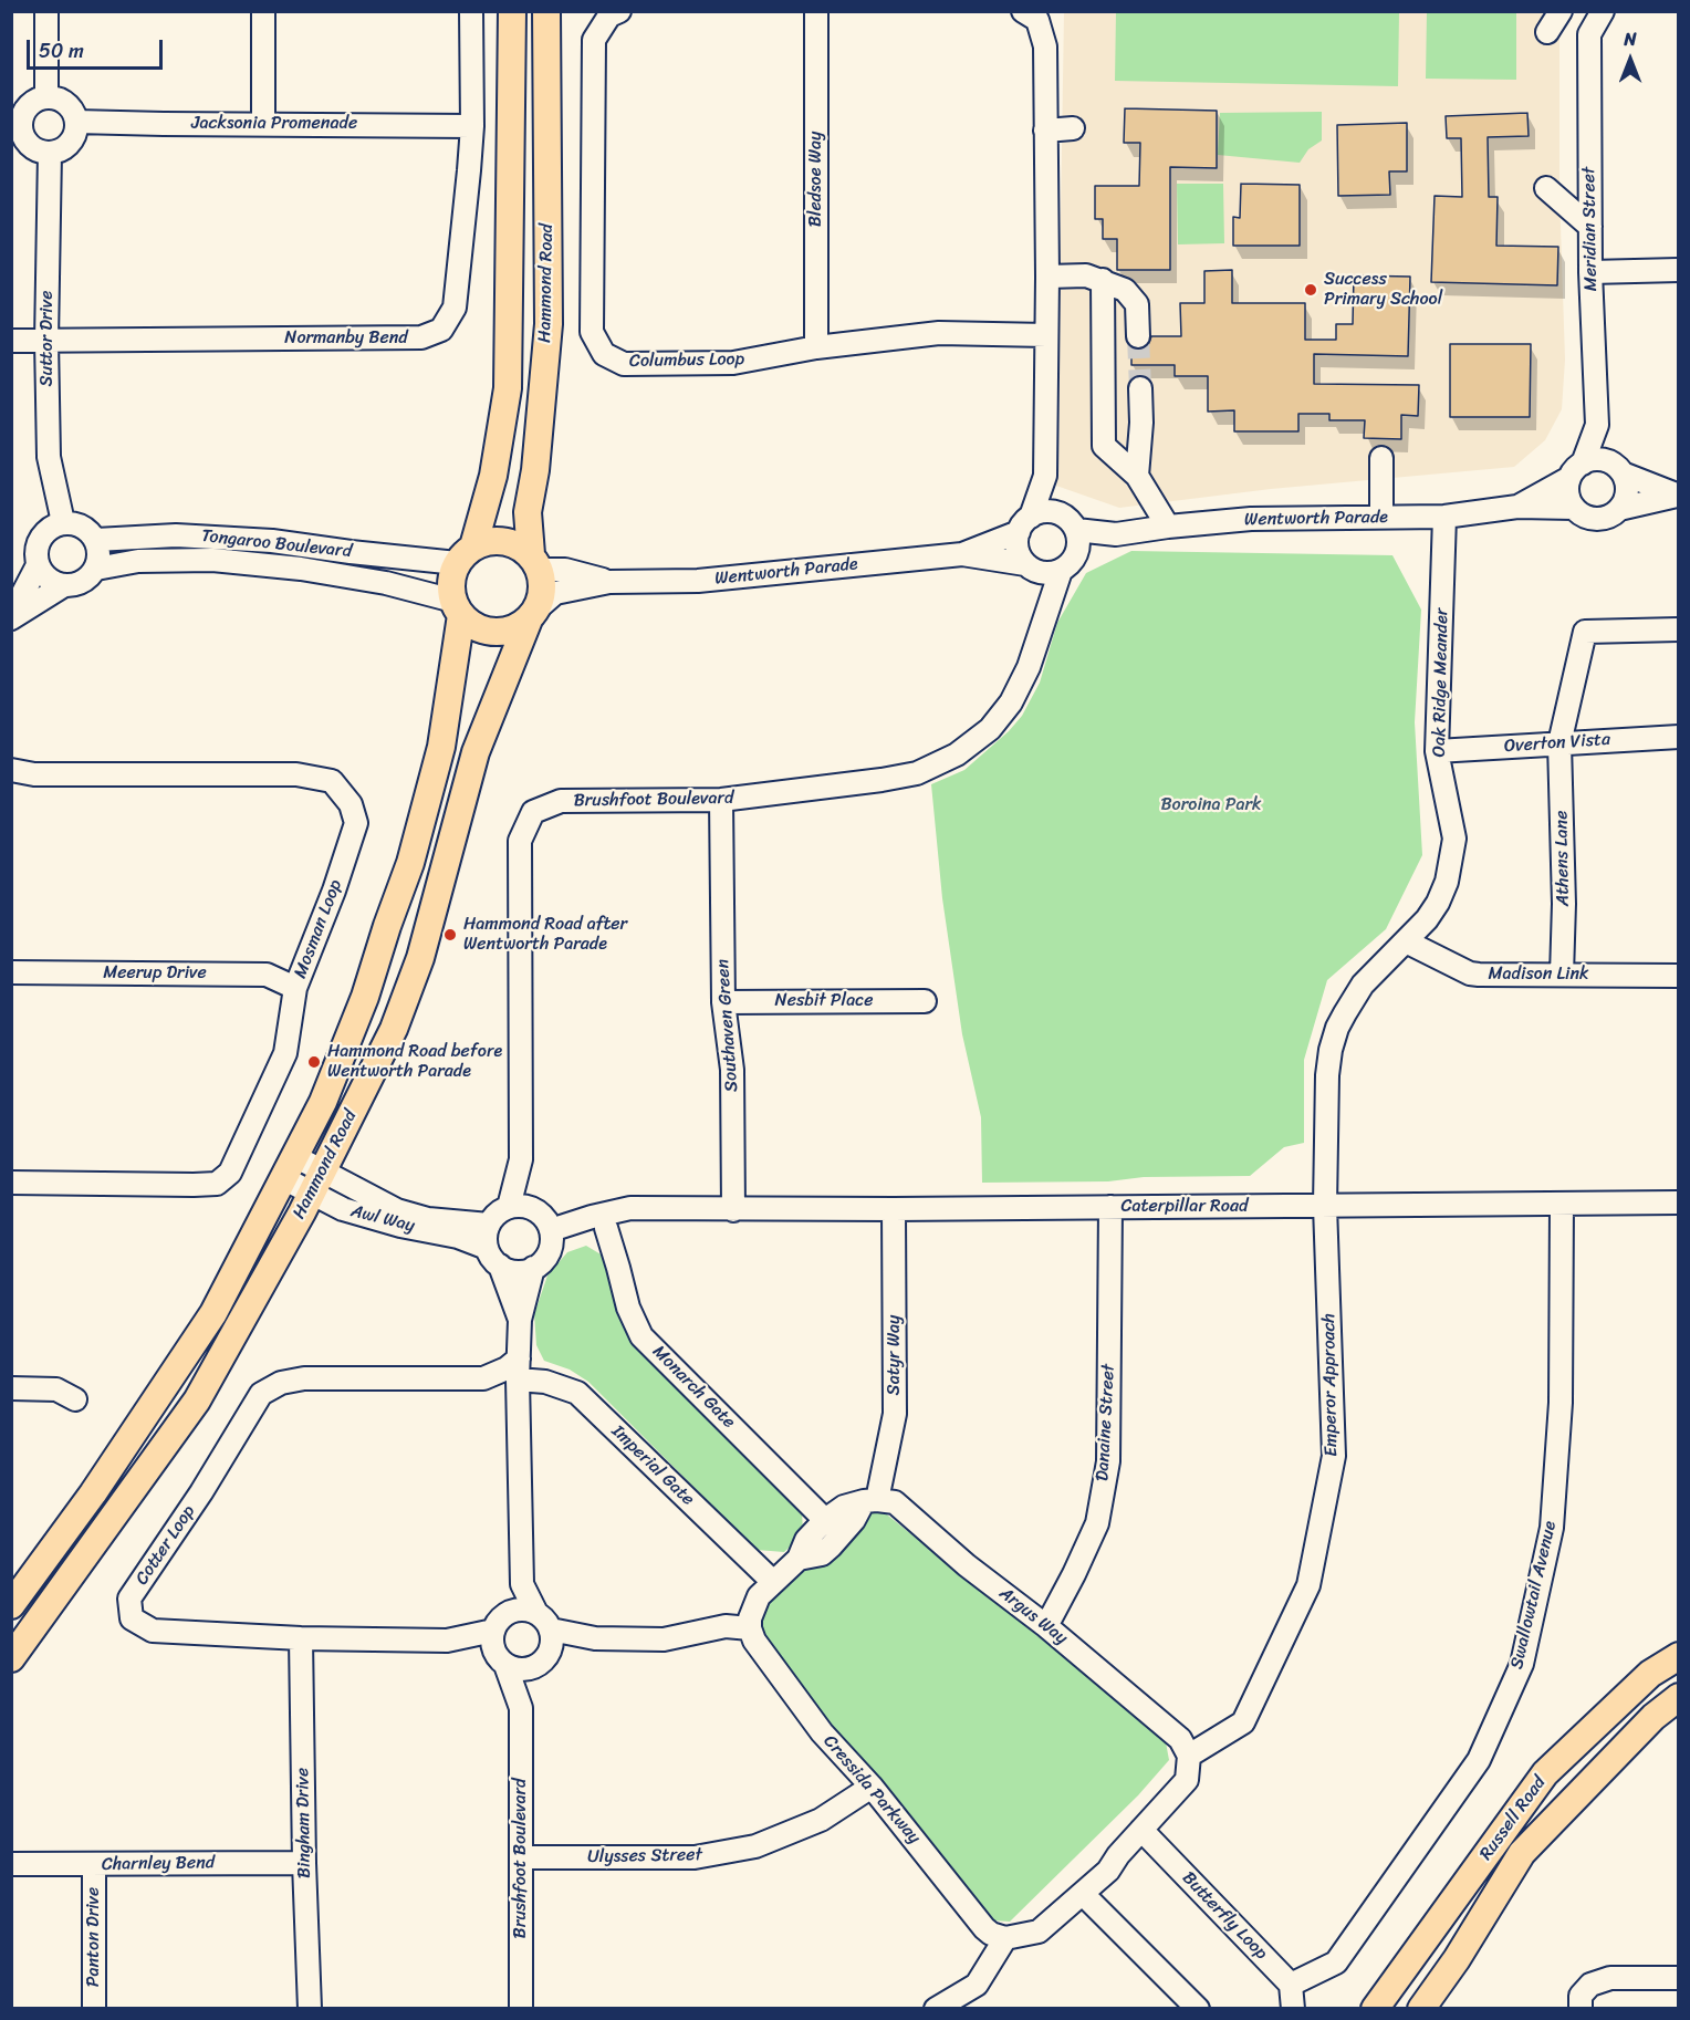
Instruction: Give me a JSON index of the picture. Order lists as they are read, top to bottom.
{
  "streets": {
    "main road": ["Hammond Road", "Russell Road"],
    "street": [
      "Jacksonia Promenade",
      "Bledsoe Way",
      "Meridian Street",
      "Suttor Drive",
      "Normanby Bend",
      "Columbus Loop",
      "Wentworth Parade",
      "Tongaroo Boulevard",
      "Oak Ridge Meander",
      "Overton Vista",
      "Brushfoot Boulevard",
      "Athens Lane",
      "Mosman Loop",
      "Meerup Drive",
      "Madison Link",
      "Nesbit Place",
      "Southaven Green",
      "Caterpillar Road",
      "Awl Way",
      "Satyr Way",
      "Emperor Approach",
      "Monarch Gate",
      "Danaine Street",
      "Imperial Gate",
      "Cotter Loop",
      "Swallowtail Avenue",
      "Argus Way",
      "Cressida Parkway",
      "Bingham Drive",
      "Ulysses Street",
      "Charnley Bend",
      "Butterfly Loop",
      "Panton Drive"
    ]
  },
  "crossings": [
    ["Jacksonia Promenade", "Suttor Drive"],
    ["Jacksonia Promenade", "Normanby Bend"],
    ["Bledsoe Way", "Columbus Loop"],
    ["Meridian Street", "Wentworth Parade"],
    ["Hammond Road", "Wentworth Parade"],
    ["Hammond Road", "Tongaroo Boulevard"],
    ["Hammond Road", "Awl Way"],
    ["Suttor Drive", "Normanby Bend"],
    ["Suttor Drive", "Tongaroo Boulevard"],
    ["Wentworth Parade", "Tongaroo Boulevard"],
    ["Wentworth Parade", "Oak Ridge Meander"],
    ["Wentworth Parade", "Brushfoot Boulevard"],
    ["Oak Ridge Meander", "Overton Vista"],
    ["Oak Ridge Meander", "Madison Link"],
    ["Oak Ridge Meander", "Caterpillar Road"],
    ["Oak Ridge Meander", "Emperor Approach"],
    ["Overton Vista", "Athens Lane"],
    ["Brushfoot Boulevard", "Southaven Green"],
    ["Brushfoot Boulevard", "Caterpillar Road"],
    ["Brushfoot Boulevard", "Awl Way"],
    ["Brushfoot Boulevard", "Cotter Loop"],
    ["Brushfoot Boulevard", "Ulysses Street"],
    ["Athens Lane", "Madison Link"],
    ["Mosman Loop", "Meerup Drive"],
    ["Nesbit Place", "Southaven Green"],
    ["Southaven Green", "Caterpillar Road"],
    ["Caterpillar Road", "Awl Way"],
    ["Caterpillar Road", "Satyr Way"],
    ["Caterpillar Road", "Emperor Approach"],
    ["Caterpillar Road", "Monarch Gate"],
    ["Caterpillar Road", "Danaine Street"],
    ["Caterpillar Road", "Swallowtail Avenue"],
    ["Satyr Way", "Argus Way"],
    ["Emperor Approach", "Argus Way"],
    ["Danaine Street", "Argus Way"],
    ["Imperial Gate", "Cotter Loop"],
    ["Cotter Loop", "Bingham Drive"],
    ["Swallowtail Avenue", "Butterfly Loop"],
    ["Cressida Parkway", "Ulysses Street"],
    ["Bingham Drive", "Charnley Bend"],
    ["Charnley Bend", "Panton Drive"]
  ],
  "parks": ["Boroina Park"],
  "places": ["Success Primary School", "Hammond Road after Wentworth Parade", "Hammond Road before Wentworth Parade"],
  "scale_bar": "50 m",
  "north": "top"
}
